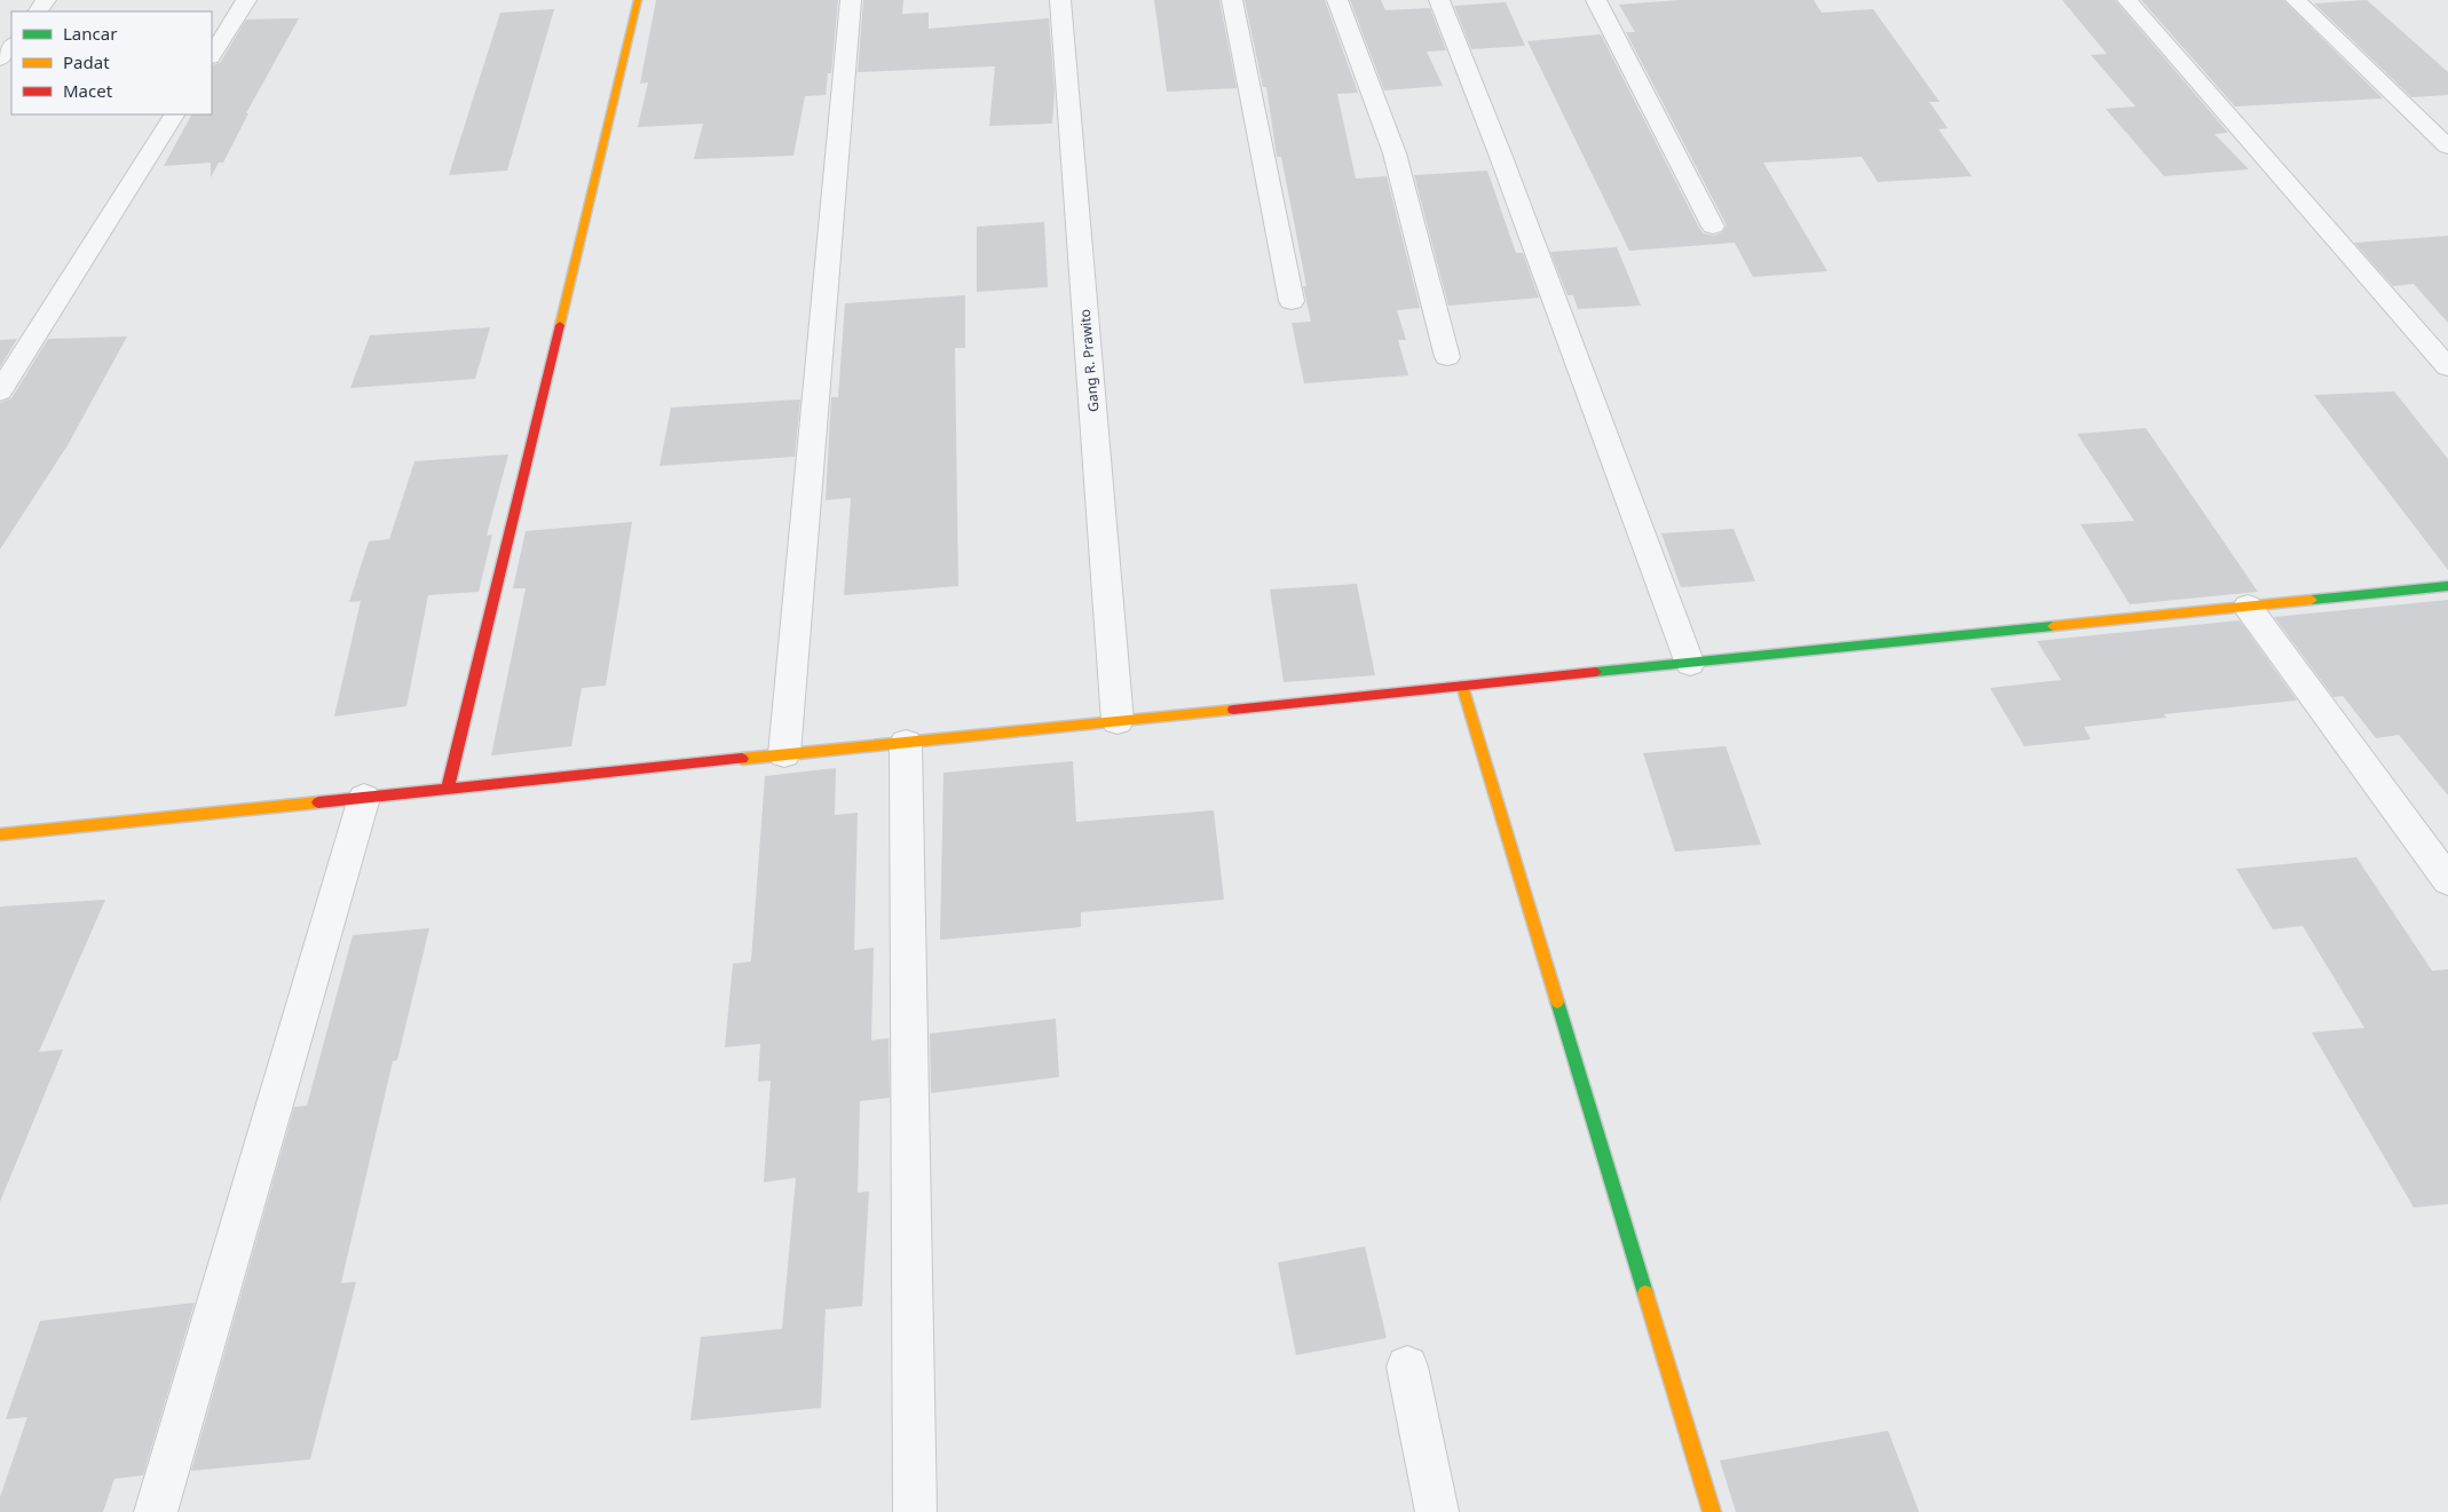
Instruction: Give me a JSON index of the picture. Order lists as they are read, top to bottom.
{
  "streets": {
    "street": ["Gang R. Prawito"]
  },
  "legend": ["Lancar", "Padat", "Macet"]
}
